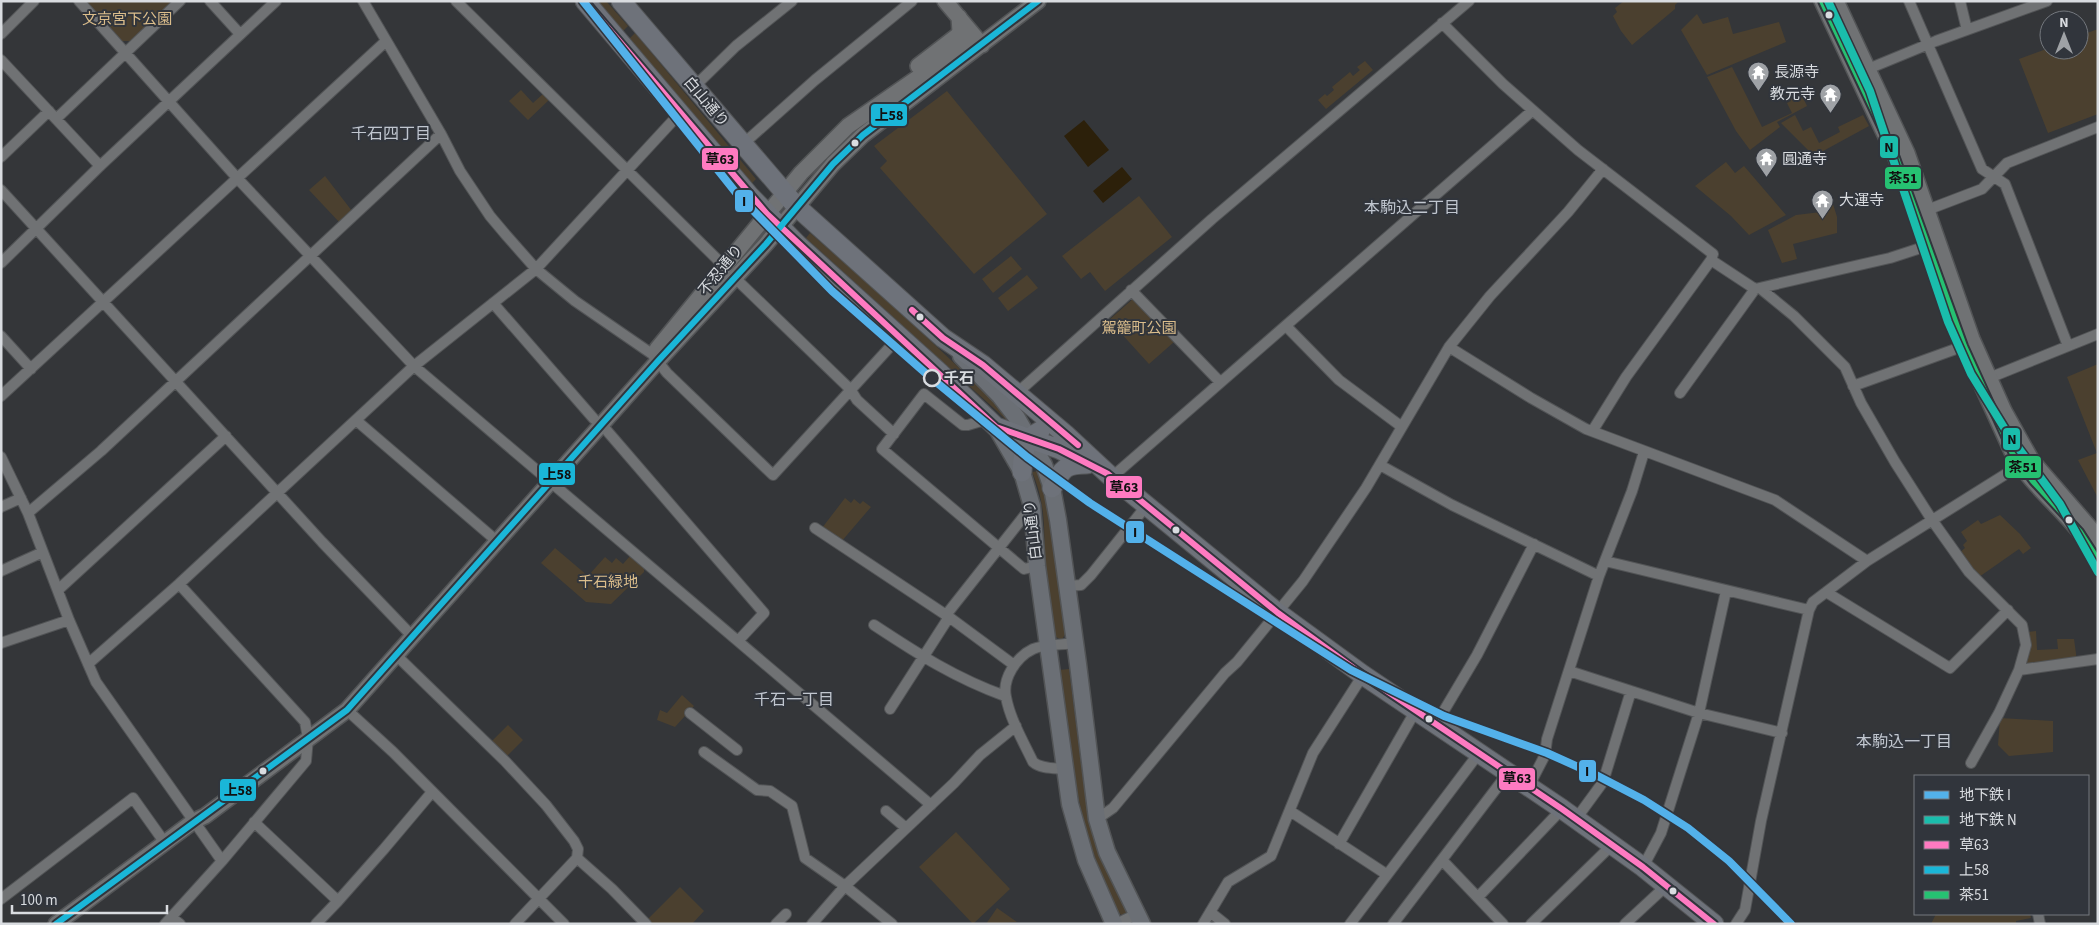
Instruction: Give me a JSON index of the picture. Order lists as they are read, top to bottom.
{
  "streets": {
    "highway": ["白山通り"],
    "main road": ["不忍通り"]
  },
  "crossings": [
    ["白山通り", "不忍通り"]
  ],
  "districts": [
    "千石四丁目",
    "本駒込二丁目",
    "千石一丁目",
    "本駒込一丁目"
  ],
  "parks": ["文京宮下公園", "駕籠町公園", "千石緑地"],
  "places": {
    "temple": [
      "長源寺",
      "教元寺",
      "圓通寺",
      "大運寺"
    ],
    "other": ["千石"]
  },
  "lines": [
    "metro line I",
    "metro line N",
    "transit line 草63",
    "transit line 上58",
    "transit line 茶51"
  ],
  "legend": [
    "地下鉄 I",
    "地下鉄 N",
    "草63",
    "上58",
    "茶51"
  ],
  "scale_bar": "100 m",
  "north": "top"
}
